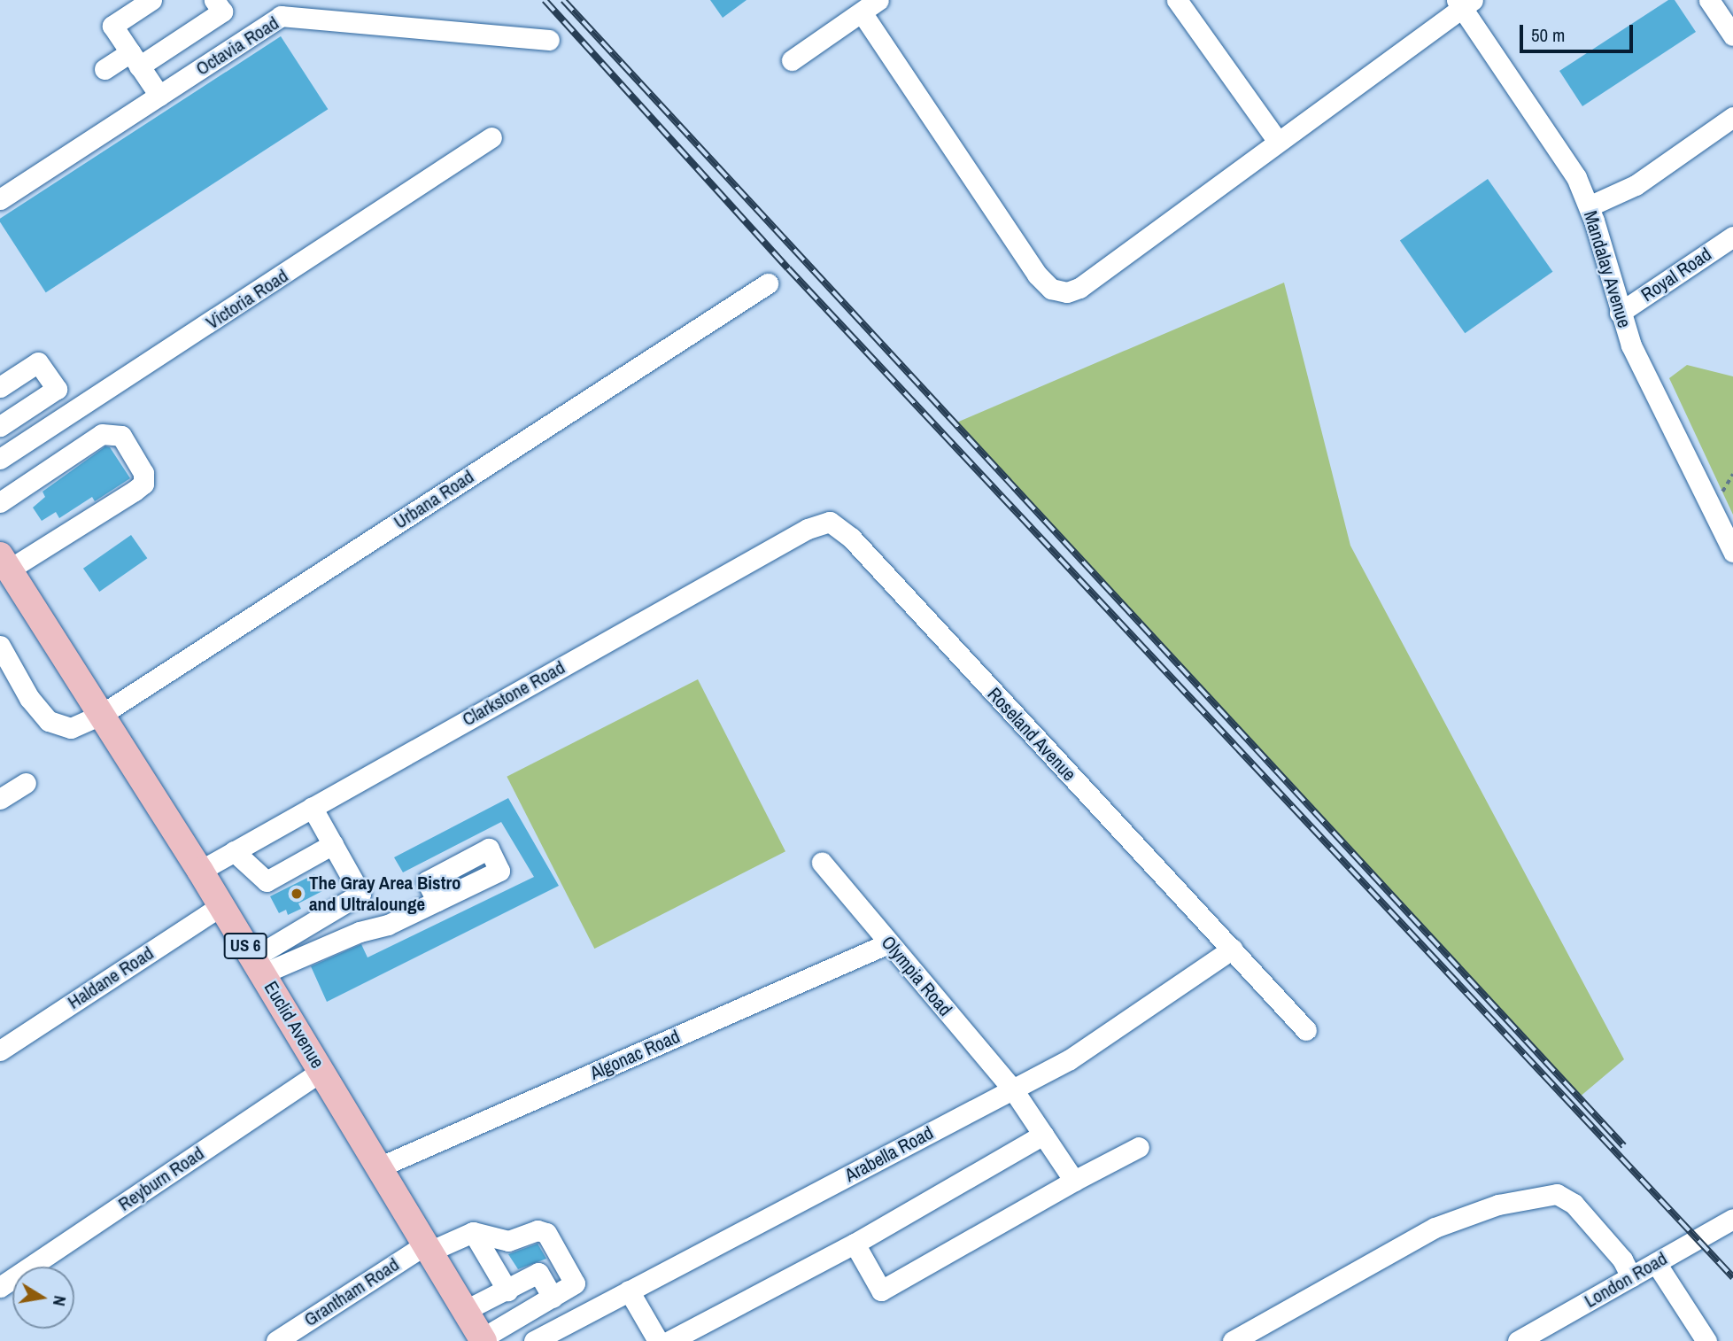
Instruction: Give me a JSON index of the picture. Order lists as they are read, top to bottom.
{
  "streets": {
    "main road": ["US 6", "Euclid Avenue"],
    "street": [
      "Octavia Road",
      "Mandalay Avenue",
      "Royal Road",
      "Victoria Road",
      "Urbana Road",
      "Clarkstone Road",
      "Roseland Avenue",
      "Olympia Road",
      "Haldane Road",
      "Algonac Road",
      "Arabella Road",
      "Reyburn Road",
      "London Road",
      "Grantham Road"
    ]
  },
  "crossings": [
    ["Mandalay Avenue", "Royal Road"],
    ["Urbana Road", "Euclid Avenue"],
    ["Clarkstone Road", "Roseland Avenue"],
    ["Clarkstone Road", "Euclid Avenue"],
    ["Roseland Avenue", "Arabella Road"],
    ["Olympia Road", "Algonac Road"],
    ["Olympia Road", "Arabella Road"],
    ["Haldane Road", "Euclid Avenue"],
    ["Euclid Avenue", "Algonac Road"],
    ["Euclid Avenue", "Reyburn Road"],
    ["Euclid Avenue", "Grantham Road"]
  ],
  "places": ["The Gray Area Bistro and Ultralounge"],
  "scale_bar": "50 m",
  "north": "right"
}
